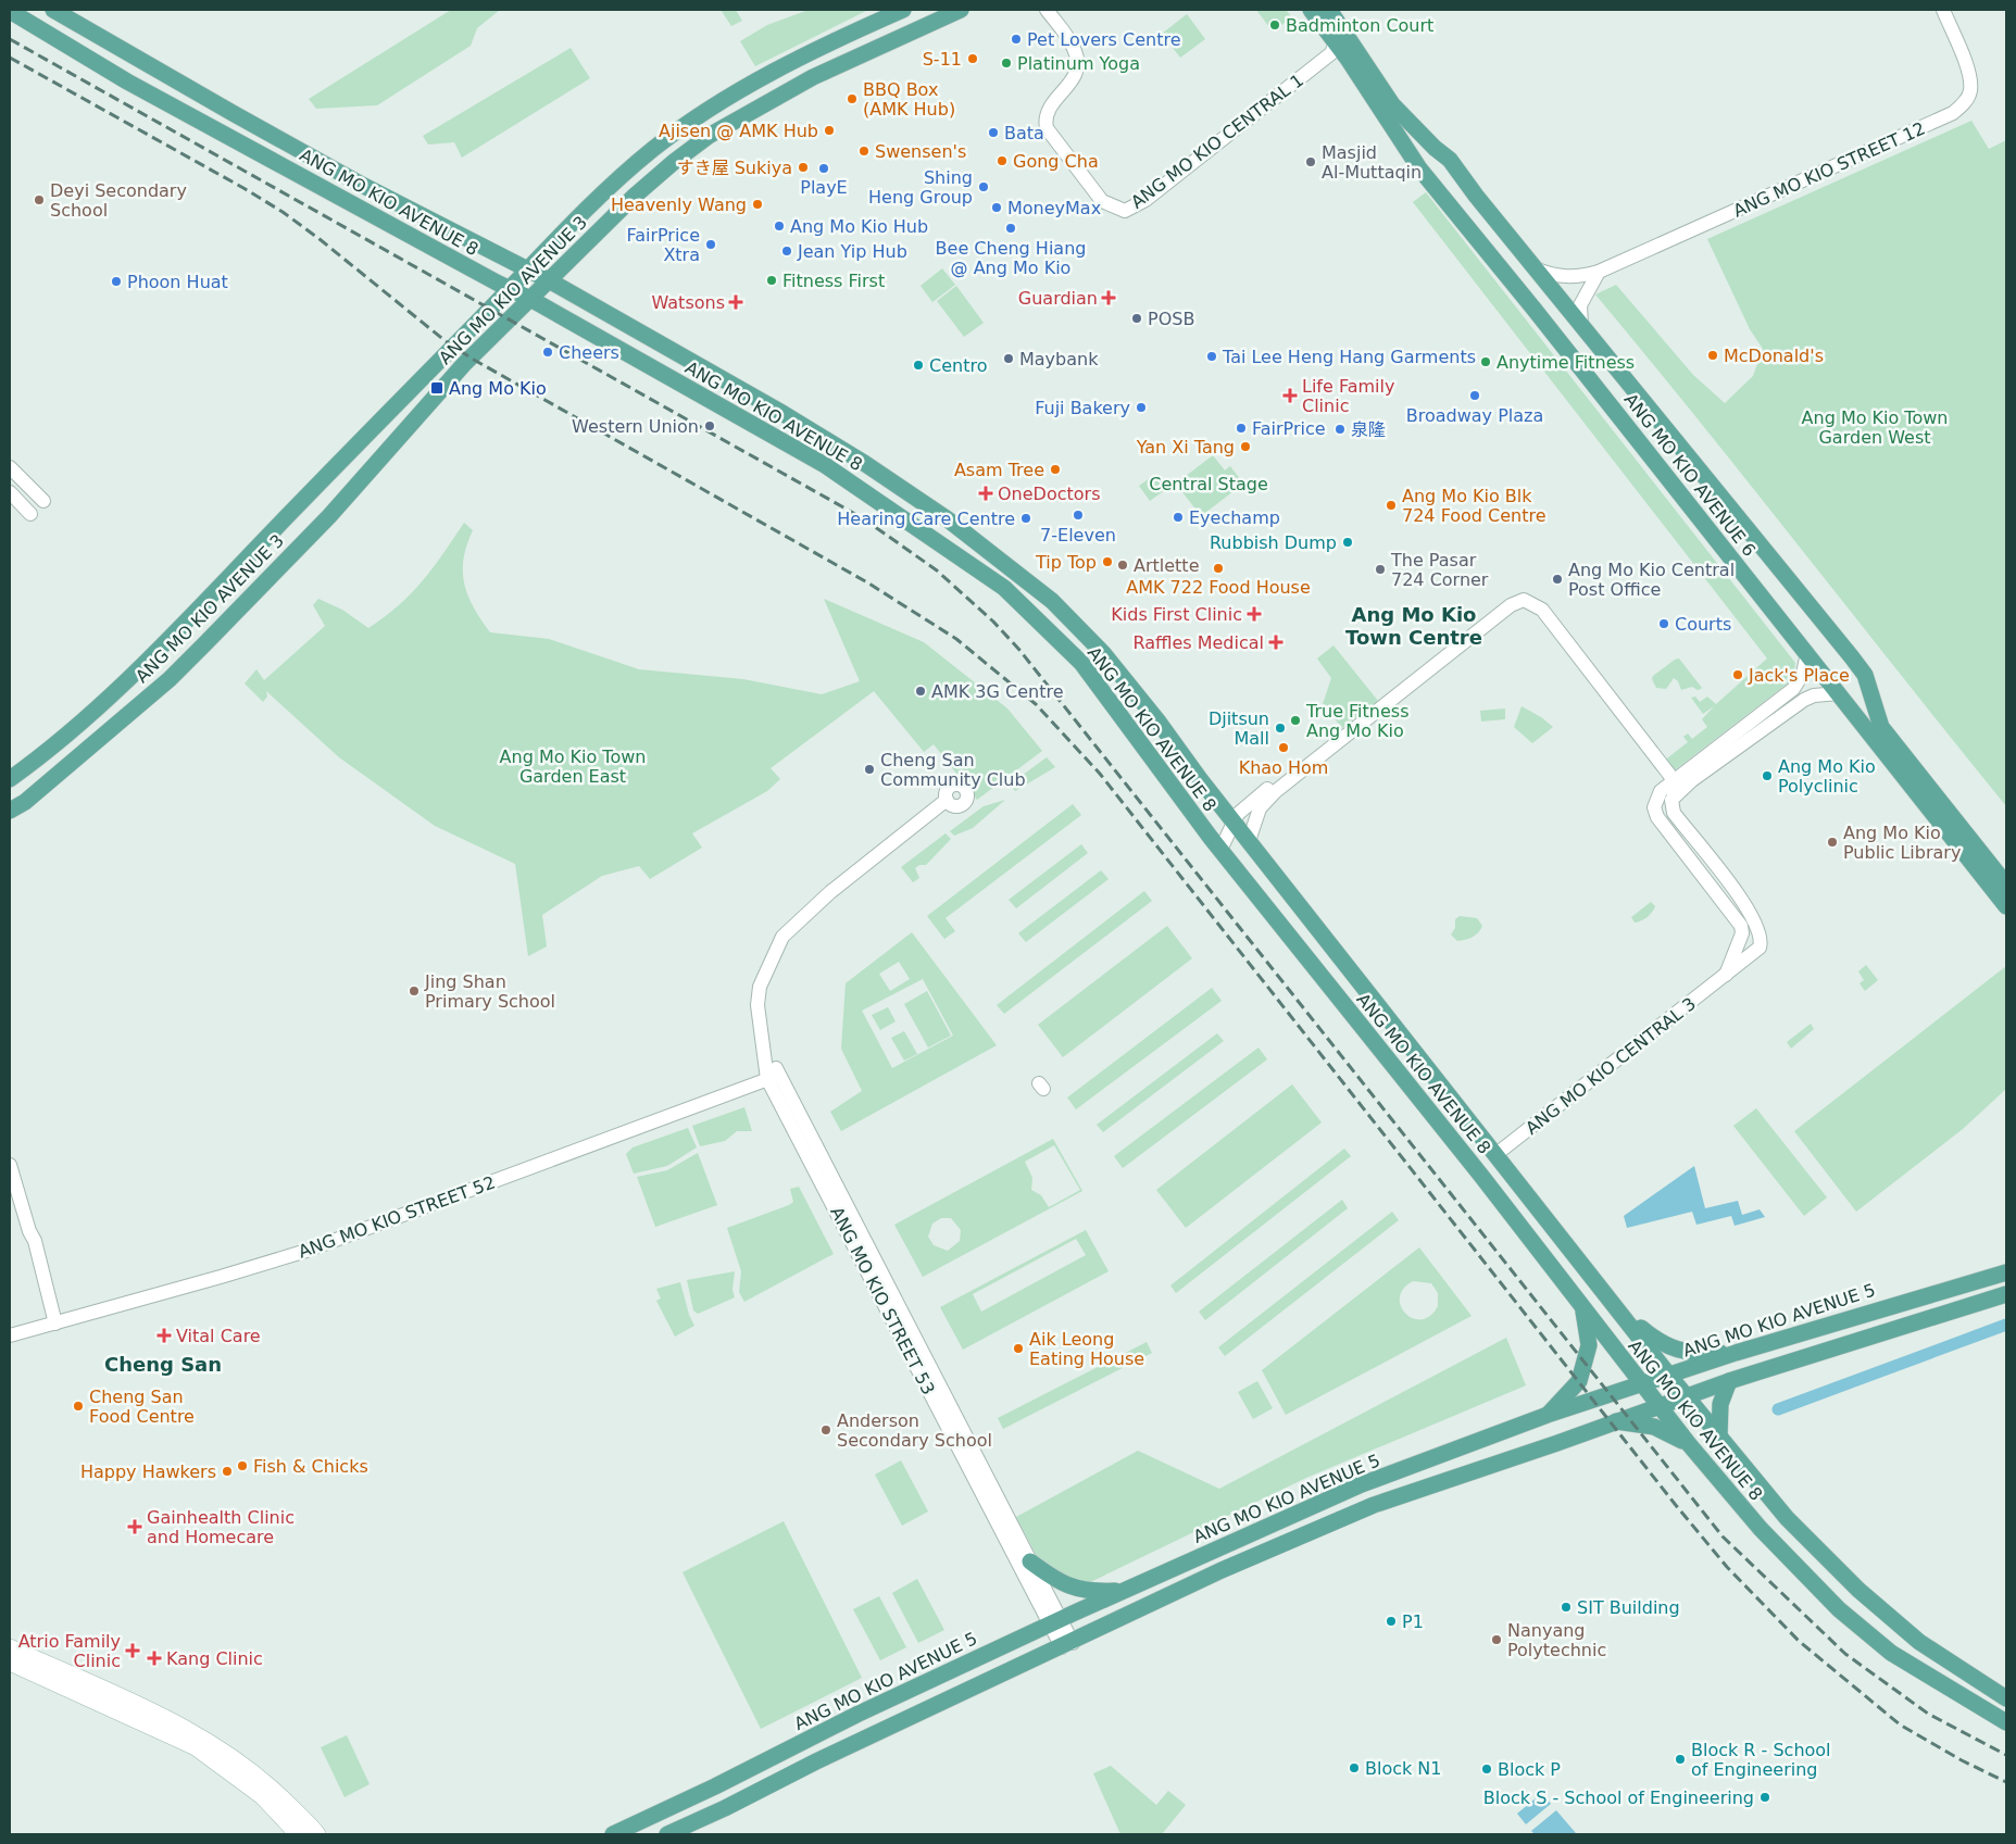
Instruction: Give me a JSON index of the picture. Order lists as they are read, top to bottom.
{
  "streets": {
    "main road": [
      "ANG MO KIO AVENUE 8",
      "ANG MO KIO AVENUE 3",
      "ANG MO KIO AVENUE 6",
      "ANG MO KIO AVENUE 5"
    ],
    "street": [
      "ANG MO KIO CENTRAL 1",
      "ANG MO KIO STREET 12",
      "ANG MO KIO CENTRAL 3",
      "ANG MO KIO STREET 52",
      "ANG MO KIO STREET 53"
    ]
  },
  "crossings": [
    ["ANG MO KIO CENTRAL 1", "ANG MO KIO AVENUE 6"],
    ["ANG MO KIO STREET 12", "ANG MO KIO AVENUE 6"],
    ["ANG MO KIO AVENUE 8", "ANG MO KIO AVENUE 3"],
    ["ANG MO KIO AVENUE 8", "ANG MO KIO CENTRAL 3"],
    ["ANG MO KIO AVENUE 8", "ANG MO KIO AVENUE 5"],
    ["ANG MO KIO STREET 52", "ANG MO KIO STREET 53"],
    ["ANG MO KIO STREET 53", "ANG MO KIO AVENUE 5"]
  ],
  "districts": ["Ang Mo Kio Town Centre", "Cheng San"],
  "parks": ["Ang Mo Kio Town Garden West", "Central Stage", "Ang Mo Kio Town Garden East"],
  "places": {
    "other": [
      "Badminton Court",
      "Pet Lovers Centre",
      "S-11",
      "Platinum Yoga",
      "BBQ Box (AMK Hub)",
      "Ajisen @ AMK Hub",
      "Bata",
      "Swensen's",
      "Gong Cha",
      "Masjid Al-Muttaqin",
      "すき屋 Sukiya",
      "PlayE",
      "Shing Heng Group",
      "Deyi Secondary School",
      "Heavenly Wang",
      "MoneyMax",
      "Ang Mo Kio Hub",
      "Bee Cheng Hiang @ Ang Mo Kio",
      "FairPrice Xtra",
      "Jean Yip Hub",
      "Fitness First",
      "Phoon Huat",
      "POSB",
      "Cheers",
      "McDonald's",
      "Tai Lee Heng Hang Garments",
      "Maybank",
      "Anytime Fitness",
      "Centro",
      "Broadway Plaza",
      "Fuji Bakery",
      "Western Union",
      "FairPrice",
      "泉隆",
      "Yan Xi Tang",
      "Asam Tree",
      "Ang Mo Kio Blk 724 Food Centre",
      "7-Eleven",
      "Eyechamp",
      "Hearing Care Centre",
      "Rubbish Dump",
      "Tip Top",
      "Artlette",
      "AMK 722 Food House",
      "The Pasar 724 Corner",
      "Ang Mo Kio Central Post Office",
      "Courts",
      "Jack's Place",
      "AMK 3G Centre",
      "True Fitness Ang Mo Kio",
      "Djitsun Mall",
      "Khao Hom",
      "Cheng San Community Club",
      "Ang Mo Kio Polyclinic",
      "Ang Mo Kio Public Library",
      "Jing Shan Primary School",
      "Aik Leong Eating House",
      "Cheng San Food Centre",
      "Anderson Secondary School",
      "Fish & Chicks",
      "Happy Hawkers",
      "SIT Building",
      "P1",
      "Nanyang Polytechnic",
      "Block R - School of Engineering",
      "Block N1",
      "Block P",
      "Block S - School of Engineering"
    ],
    "health": [
      "Guardian",
      "Watsons",
      "Life Family Clinic",
      "OneDoctors",
      "Kids First Clinic",
      "Raffles Medical",
      "Vital Care",
      "Gainhealth Clinic and Homecare",
      "Atrio Family Clinic",
      "Kang Clinic"
    ],
    "transit": ["Ang Mo Kio"]
  }
}
